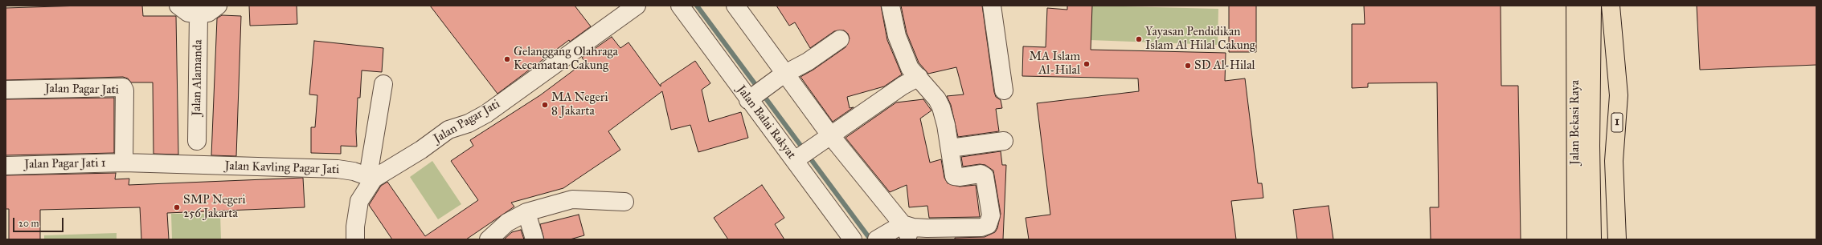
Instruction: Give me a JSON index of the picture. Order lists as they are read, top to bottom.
{
  "streets": {
    "highway": ["Jalan Bekasi Raya", "1"],
    "street": [
      "Jalan Alamanda",
      "Jalan Pagar Jati",
      "Jalan Balai Rakyat",
      "Jalan Pagar Jati 1",
      "Jalan Kavling Pagar Jati"
    ]
  },
  "crossings": [
    ["Jalan Pagar Jati", "Jalan Pagar Jati 1"],
    ["Jalan Pagar Jati", "Jalan Kavling Pagar Jati"],
    ["Jalan Pagar Jati 1", "Jalan Kavling Pagar Jati"]
  ],
  "places": [
    "Yayasan Pendidikan Islam Al Hilal Cakung",
    "Gelanggang Olahraga Kecamatan Cakung",
    "MA Islam Al-Hilal",
    "SD Al-Hilal",
    "MA Negeri 8 Jakarta",
    "SMP Negeri 256 Jakarta"
  ],
  "scale_bar": "20 m"
}
